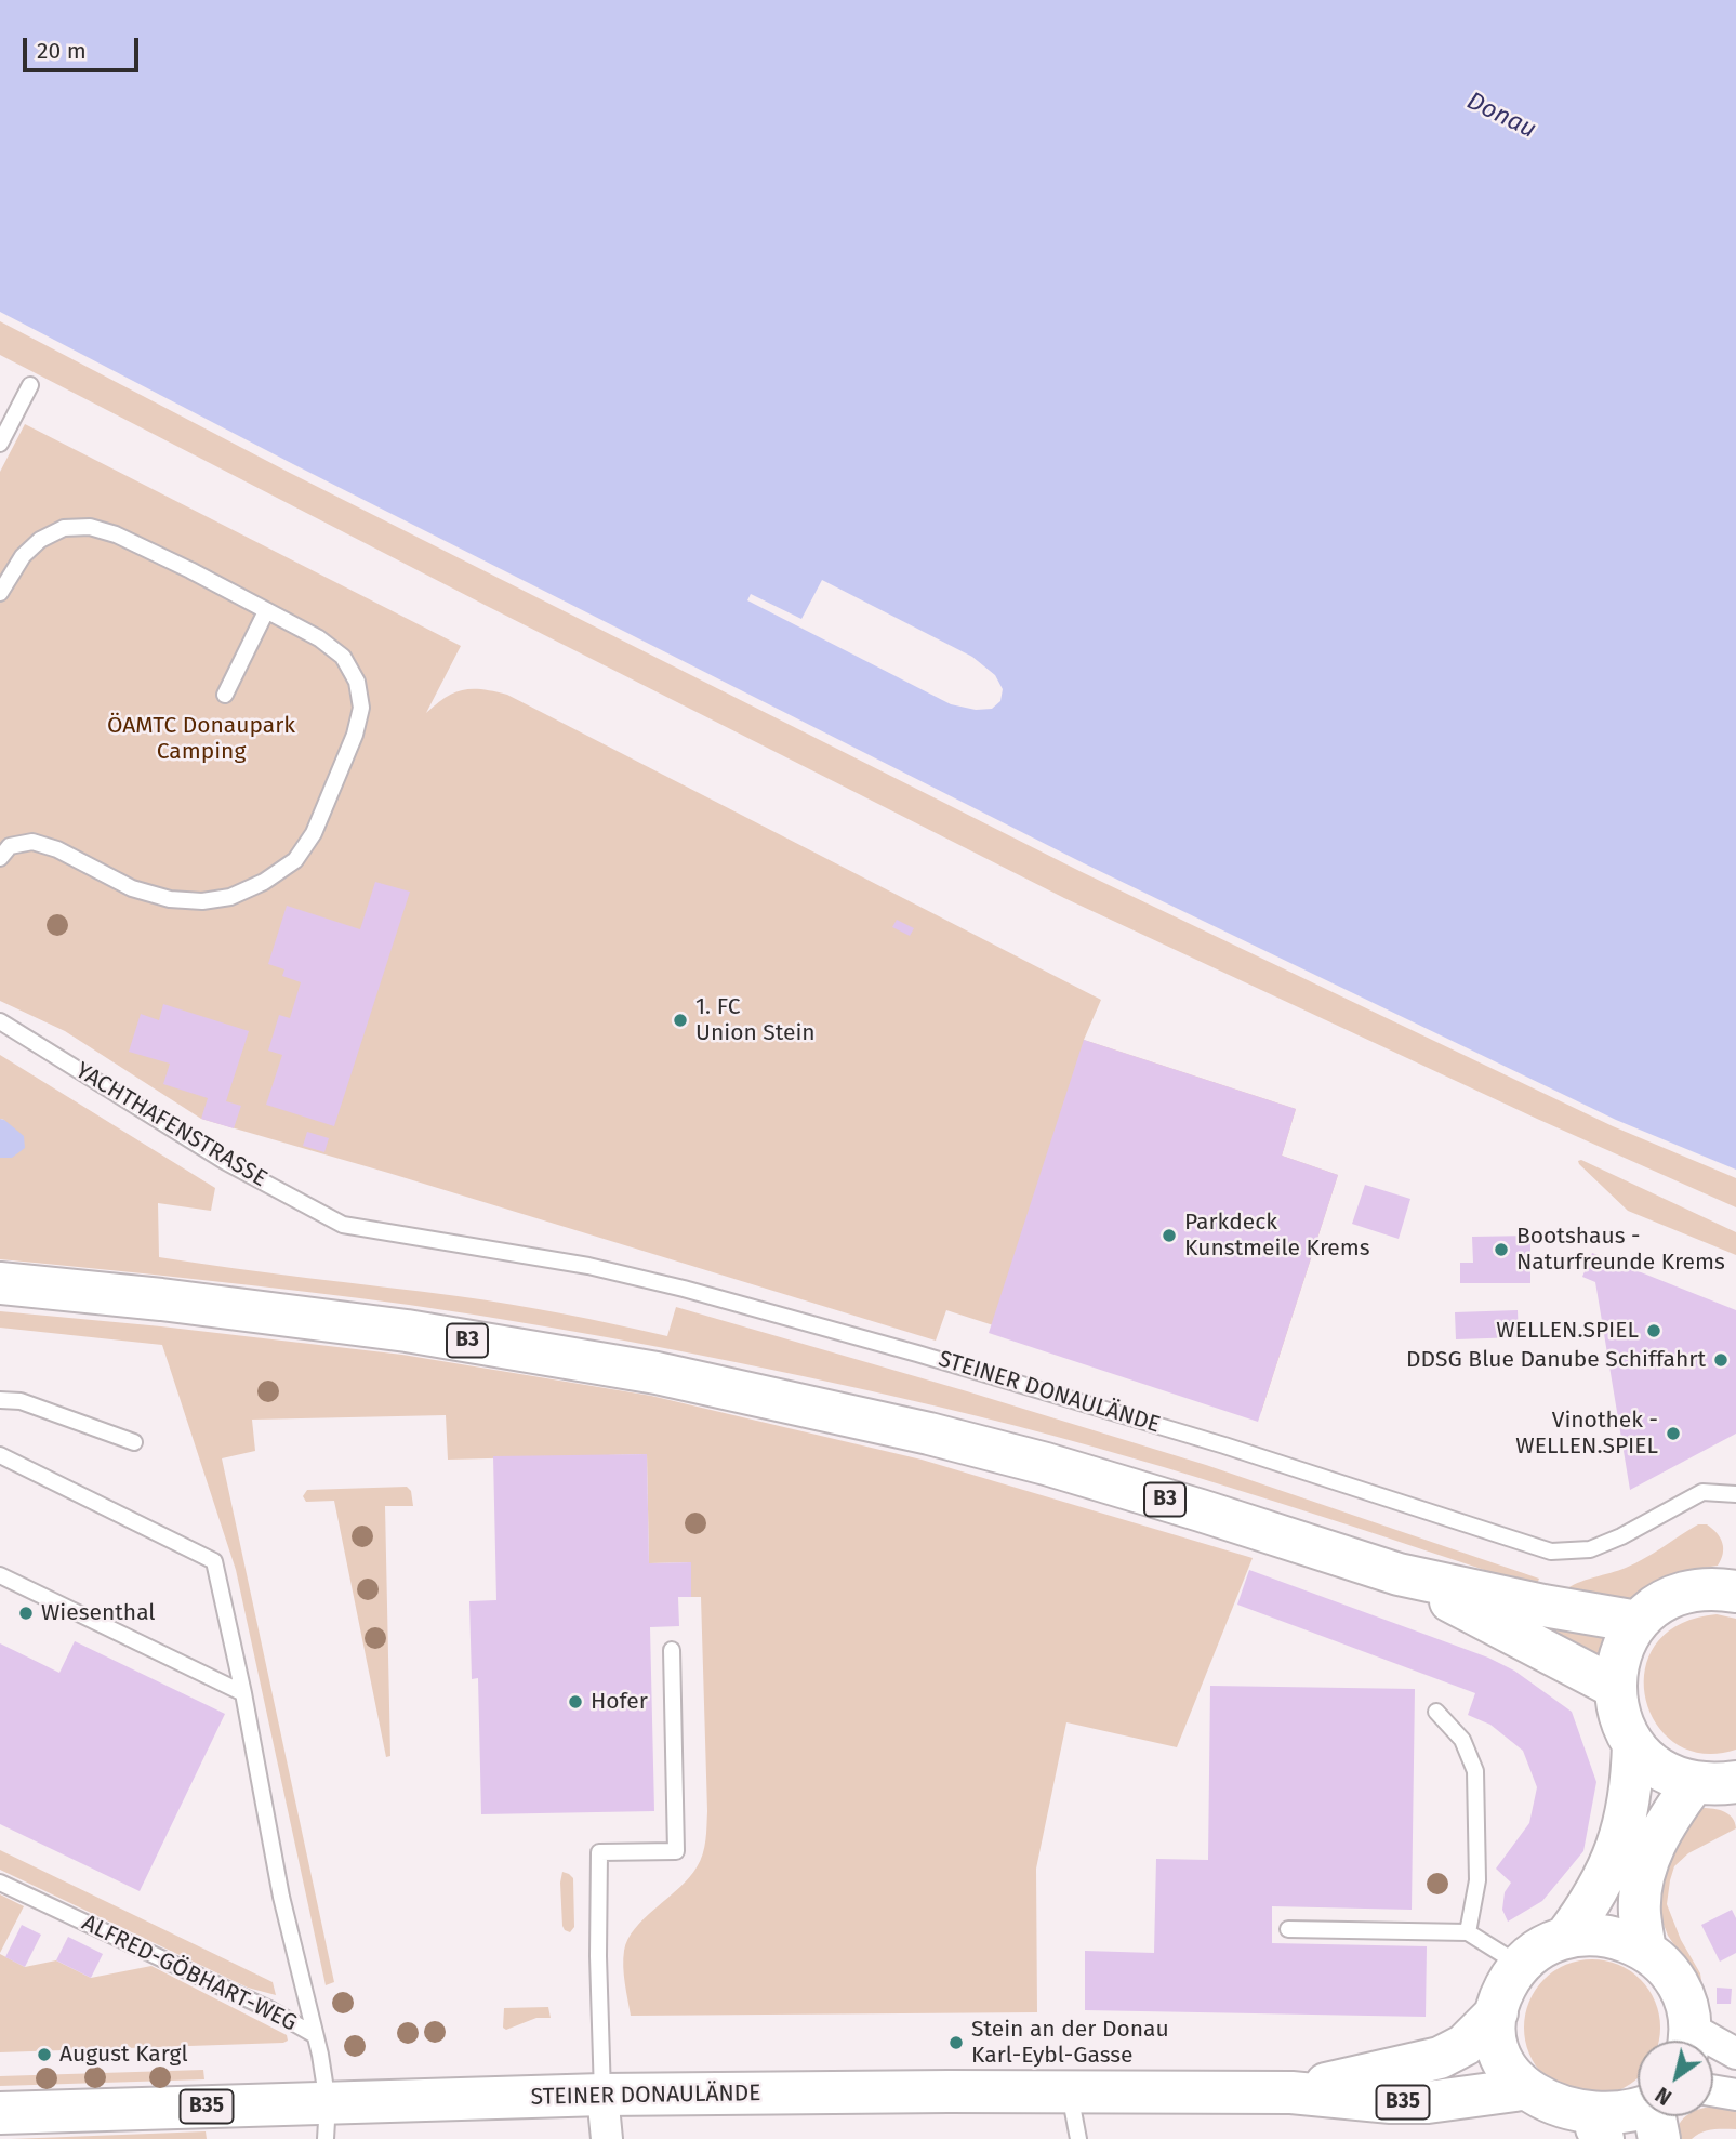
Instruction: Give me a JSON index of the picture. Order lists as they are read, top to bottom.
{
  "streets": {
    "main road": ["B3", "STEINER DONAULÄNDE", "B35"],
    "lane": ["YACHTHAFENSTRASSE", "ALFRED-GÖBHART-WEG"]
  },
  "crossings": [
    ["YACHTHAFENSTRASSE", "STEINER DONAULÄNDE"],
    ["STEINER DONAULÄNDE", "ALFRED-GÖBHART-WEG"],
    ["STEINER DONAULÄNDE", "B35"]
  ],
  "water": ["Donau"],
  "parks": ["ÖAMTC Donaupark Camping"],
  "places": [
    "1. FC Union Stein",
    "Parkdeck Kunstmeile Krems",
    "Bootshaus - Naturfreunde Krems",
    "WELLEN.SPIEL",
    "DDSG Blue Danube Schiffahrt",
    "Vinothek - WELLEN.SPIEL",
    "Wiesenthal",
    "Hofer",
    "Stein an der Donau Karl-Eybl-Gasse",
    "August Kargl"
  ],
  "scale_bar": "20 m",
  "north": "bottom left"
}
